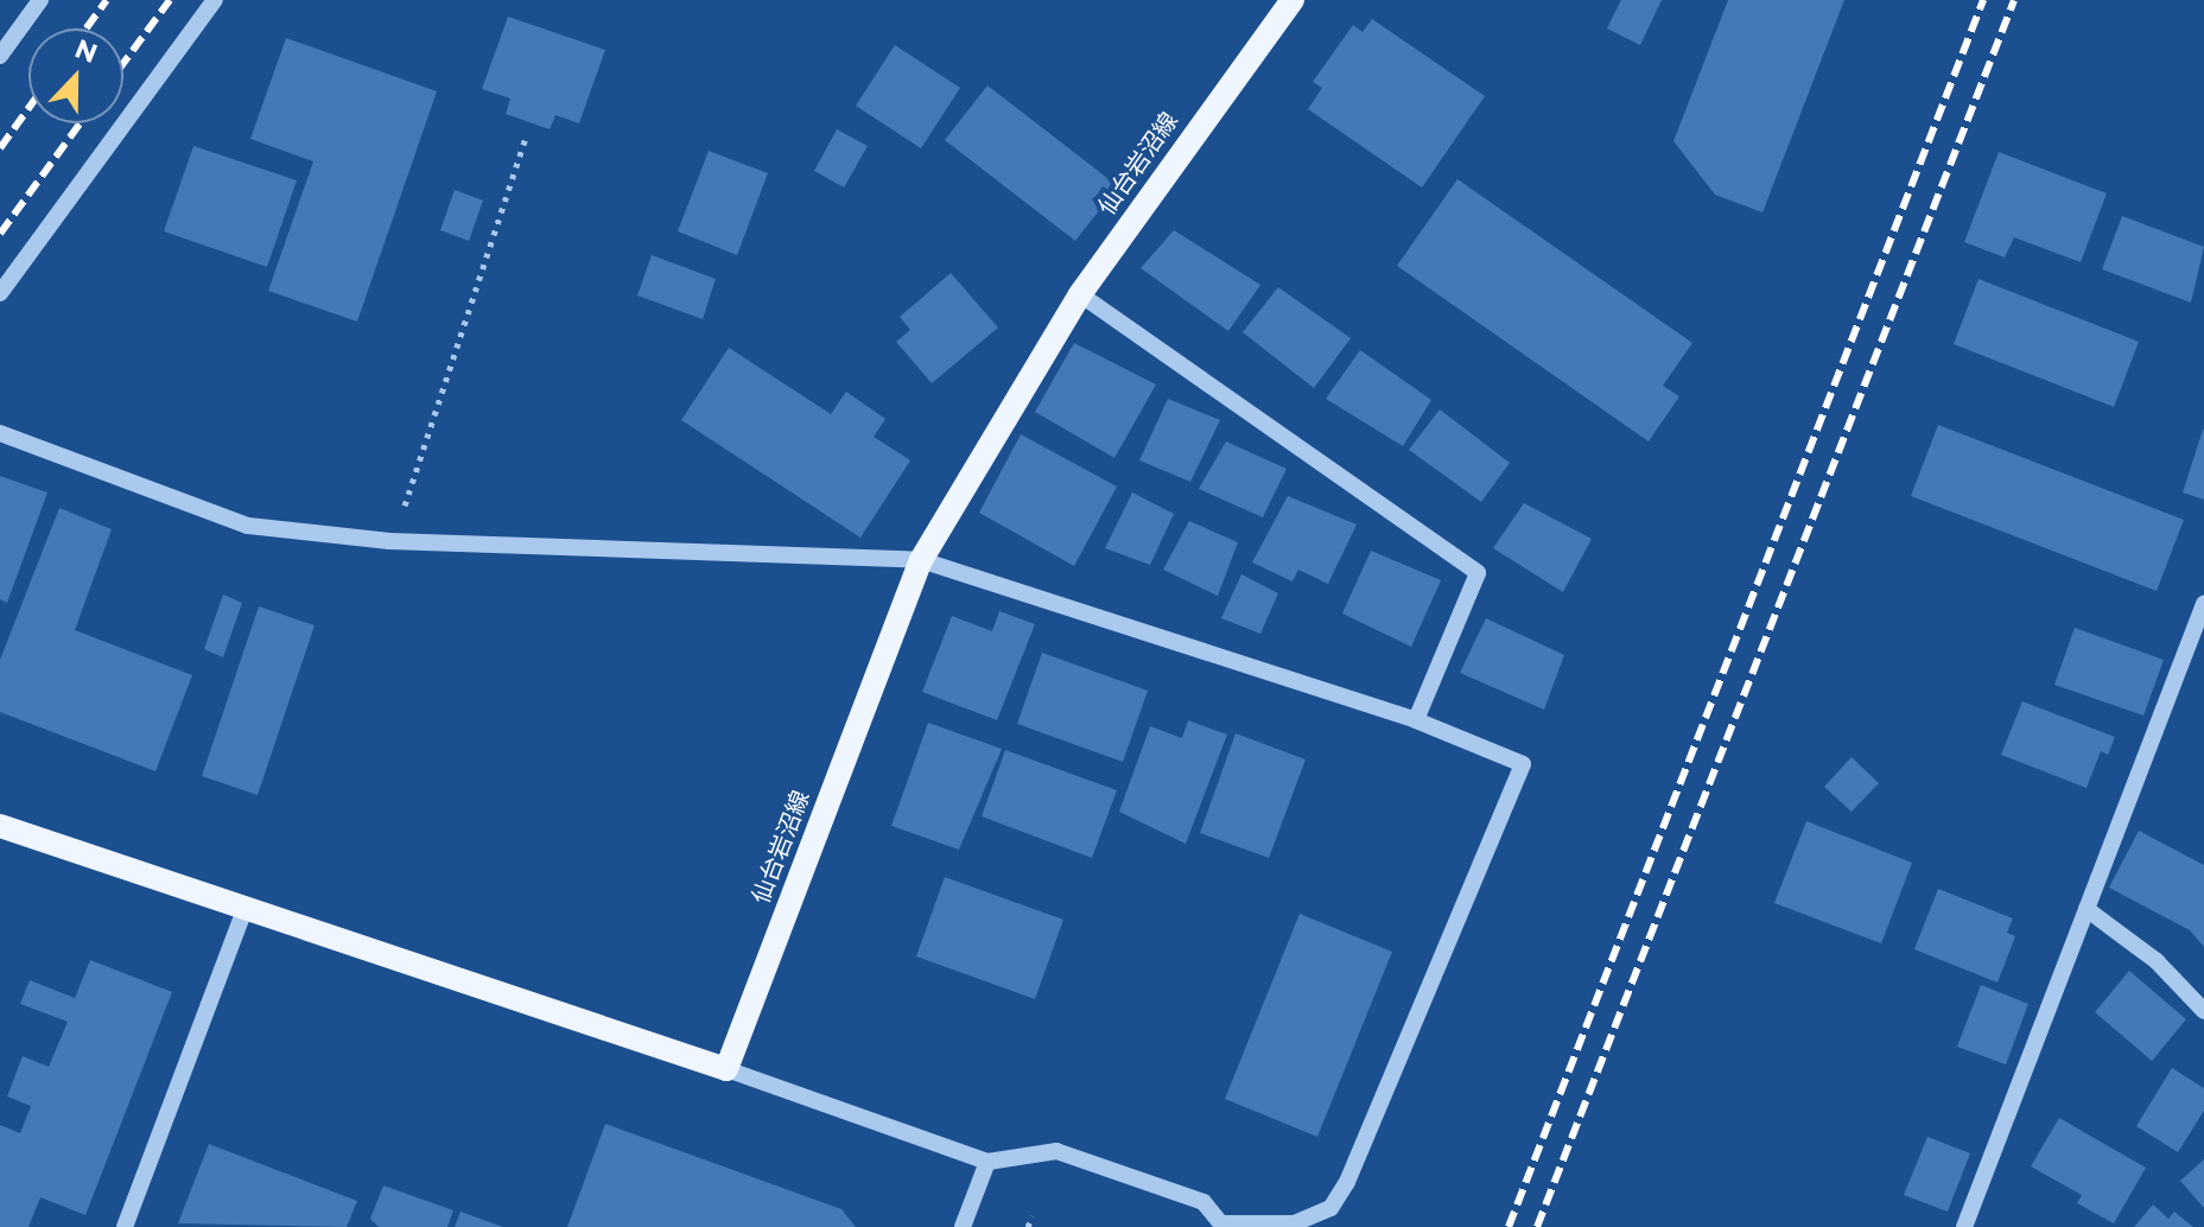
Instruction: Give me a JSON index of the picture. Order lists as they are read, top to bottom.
{
  "streets": {
    "main road": ["仙台岩沼線"]
  },
  "north": "top"
}
